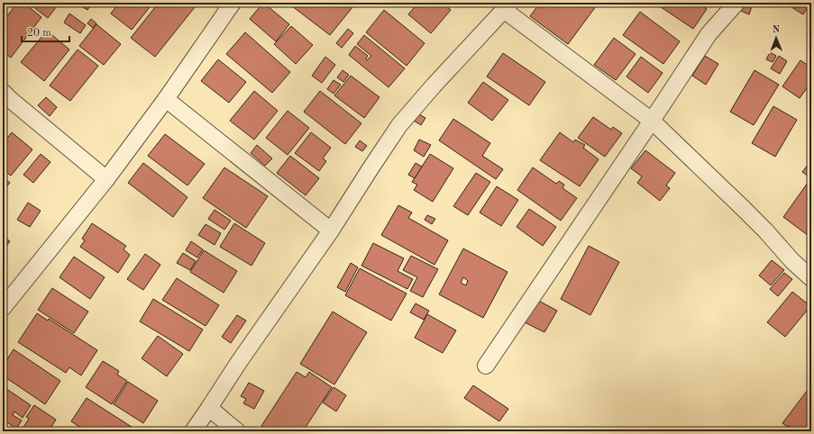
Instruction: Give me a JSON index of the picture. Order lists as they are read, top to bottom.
{
  "scale_bar": "20 m",
  "north": "top"
}
